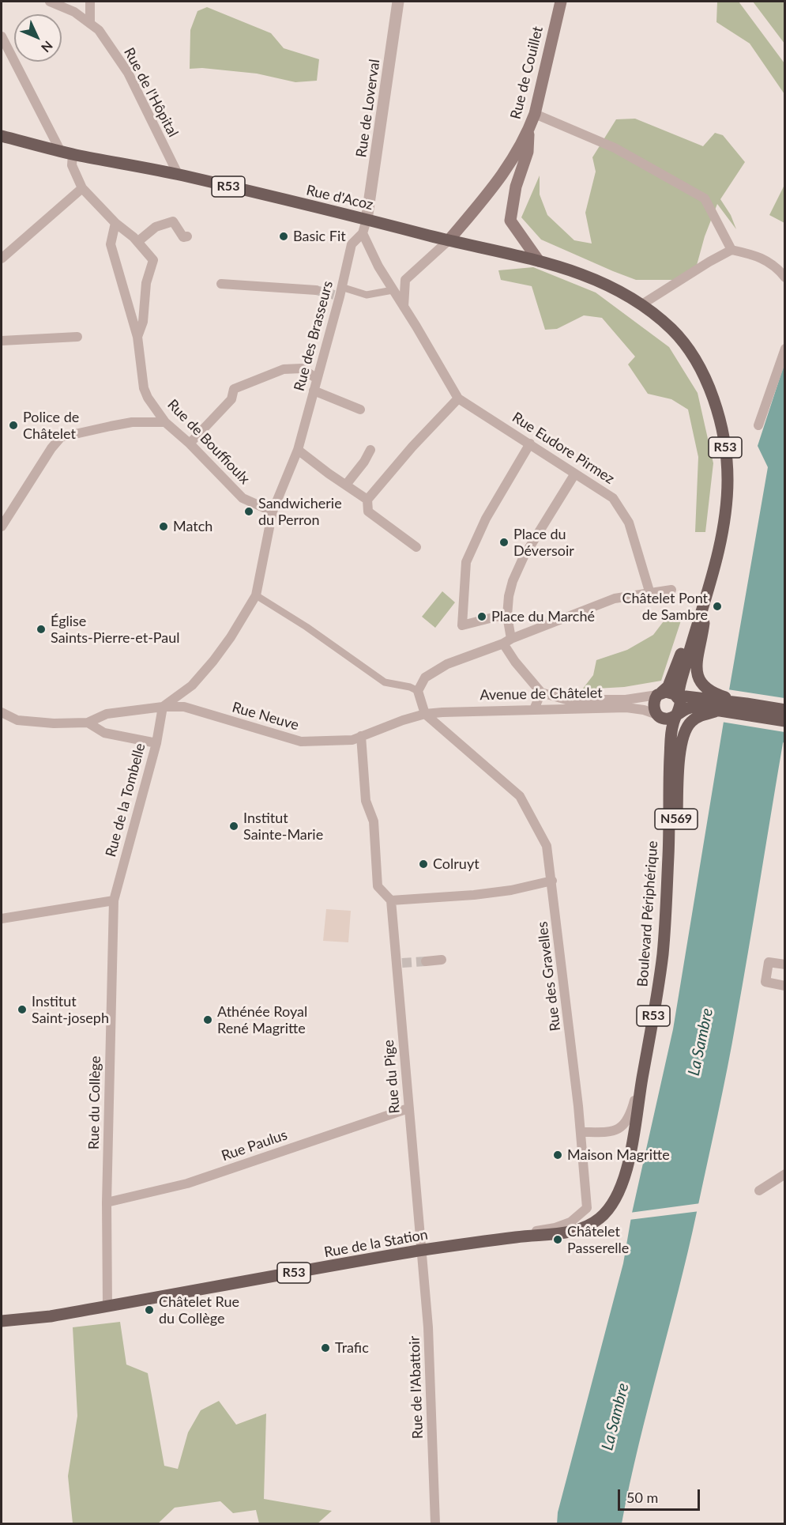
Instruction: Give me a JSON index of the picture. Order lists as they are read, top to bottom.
{
  "streets": {
    "main road": [
      "Rue de Couillet",
      "R53",
      "Rue d'Acoz",
      "Avenue de Châtelet",
      "N569",
      "Boulevard Périphérique",
      "Rue de la Station"
    ],
    "street": [
      "Rue de l'Hôpital",
      "Rue de Loverval",
      "Rue des Brasseurs",
      "Rue de Bouffioulx",
      "Rue Eudore Pirmez",
      "Rue Neuve",
      "Rue de la Tombelle",
      "Rue des Gravelles",
      "Rue du Pige",
      "Rue du Collège",
      "Rue Paulus",
      "Rue de l'Abattoir"
    ]
  },
  "crossings": [
    ["Rue de Couillet", "Rue d'Acoz"],
    ["Rue de l'Hôpital", "Rue d'Acoz"],
    ["Rue de Loverval", "Rue d'Acoz"],
    ["Rue de Loverval", "Rue des Brasseurs"],
    ["Rue d'Acoz", "Rue des Brasseurs"],
    ["Rue d'Acoz", "Rue de Bouffioulx"],
    ["Rue d'Acoz", "Boulevard Périphérique"],
    ["Rue des Brasseurs", "Rue de Bouffioulx"],
    ["Rue des Brasseurs", "Rue Neuve"],
    ["Rue des Brasseurs", "Rue de la Tombelle"],
    ["Avenue de Châtelet", "N569"],
    ["Avenue de Châtelet", "Boulevard Périphérique"],
    ["Avenue de Châtelet", "Rue des Gravelles"],
    ["Rue Neuve", "Rue de la Tombelle"],
    ["Rue de la Tombelle", "Rue du Collège"],
    ["N569", "Boulevard Périphérique"],
    ["Boulevard Périphérique", "Rue de la Station"],
    ["Rue des Gravelles", "Rue de la Station"],
    ["Rue du Pige", "Rue Paulus"],
    ["Rue du Pige", "Rue de la Station"],
    ["Rue du Pige", "Rue de l'Abattoir"],
    ["Rue du Collège", "Rue Paulus"],
    ["Rue du Collège", "Rue de la Station"],
    ["Rue de la Station", "Rue de l'Abattoir"]
  ],
  "water": ["La Sambre"],
  "places": [
    "Basic Fit",
    "Police de Châtelet",
    "Sandwicherie du Perron",
    "Match",
    "Place du Déversoir",
    "Châtelet Pont de Sambre",
    "Place du Marché",
    "Église Saints-Pierre-et-Paul",
    "Institut Sainte-Marie",
    "Colruyt",
    "Institut Saint-joseph",
    "Athénée Royal René Magritte",
    "Maison Magritte",
    "Châtelet Passerelle",
    "Châtelet Rue du Collège",
    "Trafic"
  ],
  "scale_bar": "50 m",
  "north": "bottom right"
}
